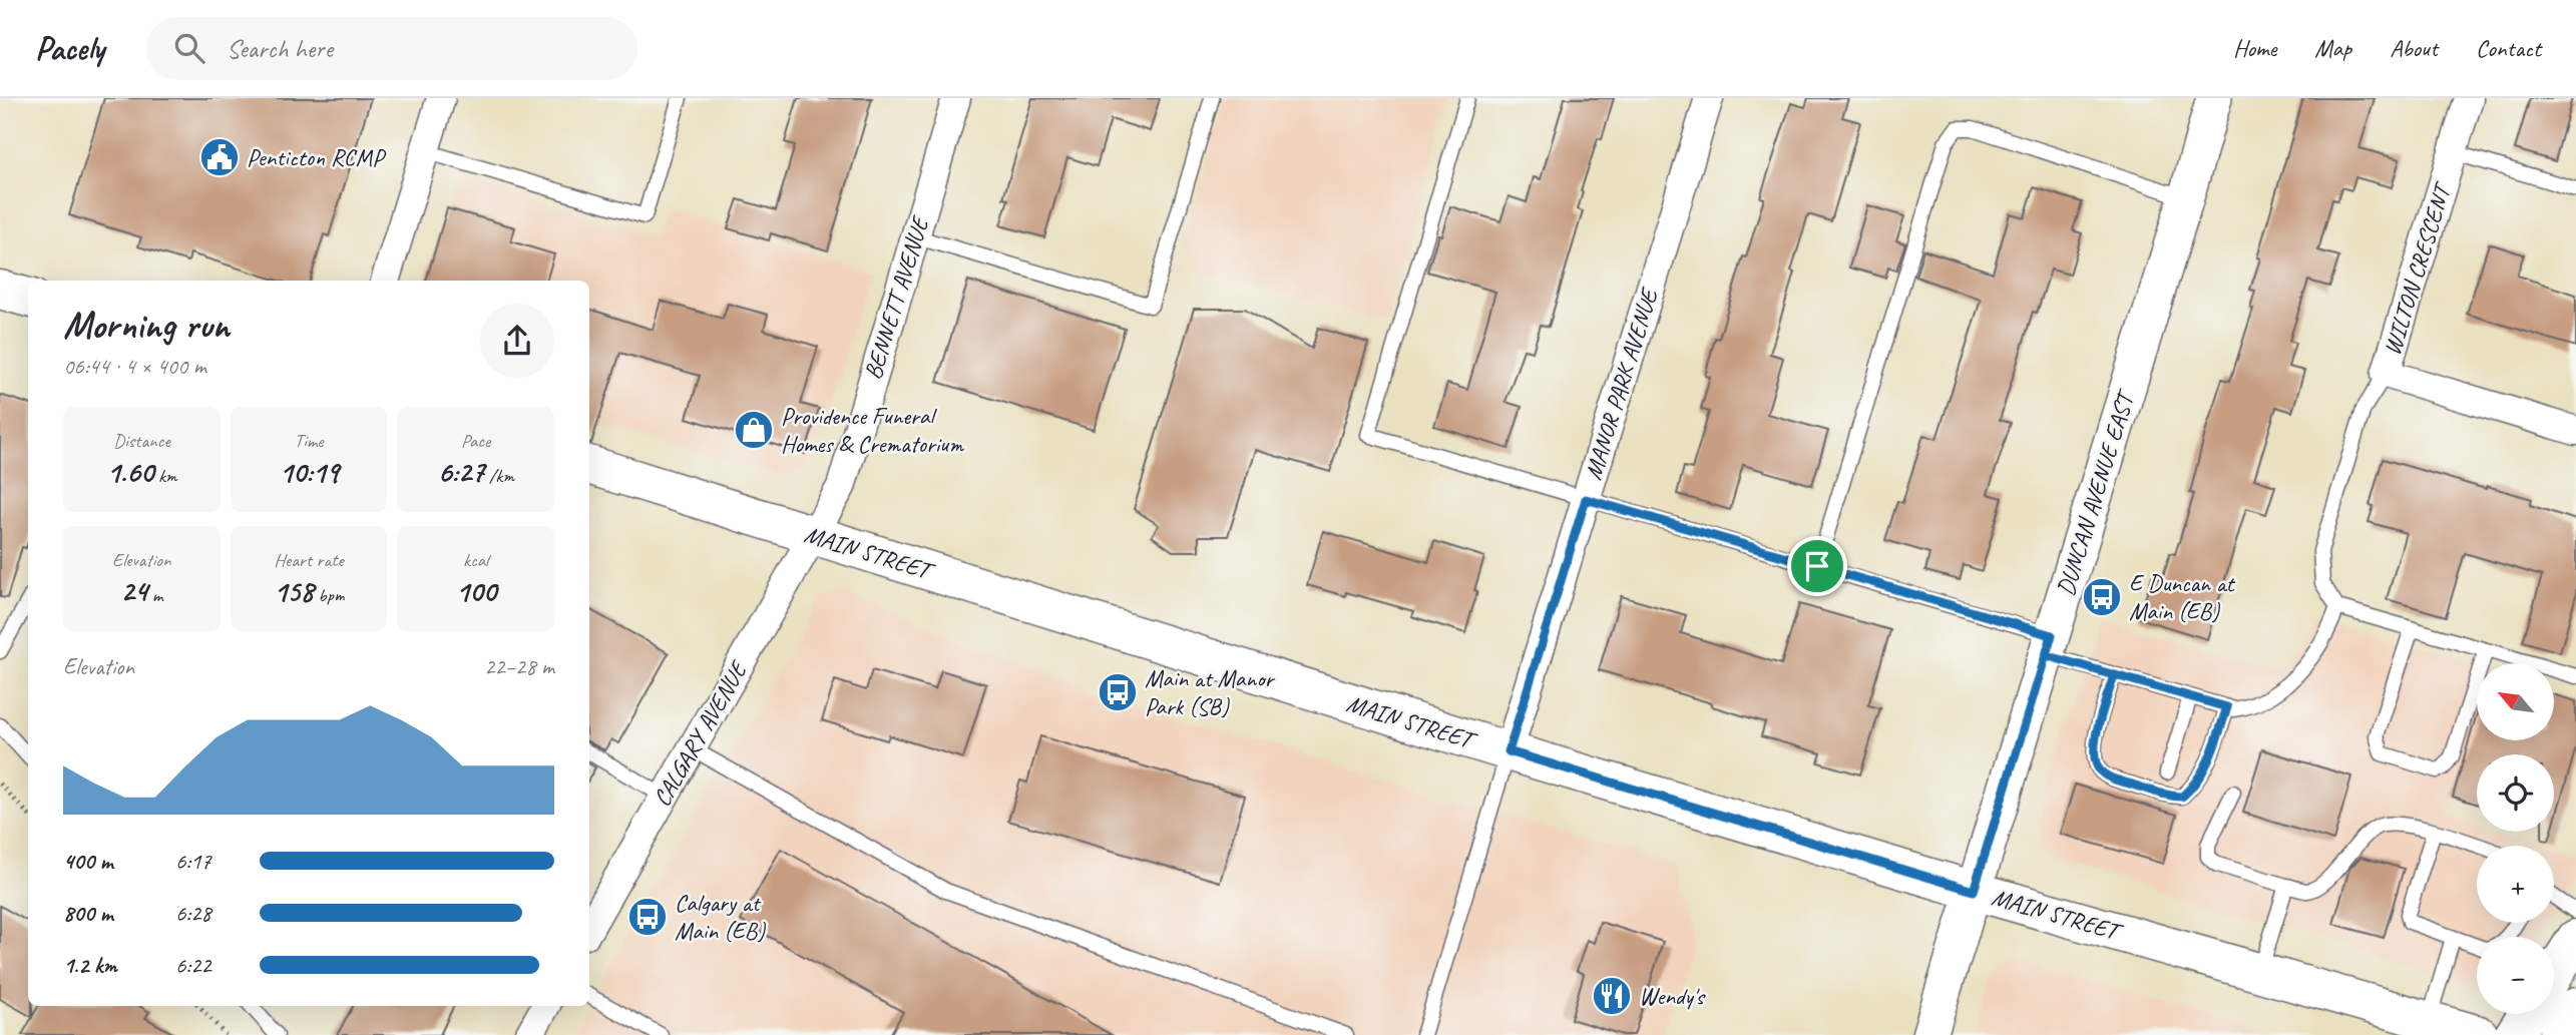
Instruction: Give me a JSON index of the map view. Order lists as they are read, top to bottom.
{
  "streets": {
    "main road": ["MAIN STREET"],
    "street": [
      "WILTON CRESCENT",
      "BENNETT AVENUE",
      "MANOR PARK AVENUE",
      "DUNCAN AVENUE EAST",
      "CALGARY AVENUE"
    ]
  },
  "crossings": [
    ["BENNETT AVENUE", "MAIN STREET"],
    ["BENNETT AVENUE", "CALGARY AVENUE"],
    ["MANOR PARK AVENUE", "MAIN STREET"],
    ["DUNCAN AVENUE EAST", "MAIN STREET"],
    ["MAIN STREET", "CALGARY AVENUE"]
  ],
  "places": {
    "public building": ["Penticton RCMP"],
    "shop": ["Providence Funeral Homes & Crematorium"],
    "bus stop": ["E Duncan at Main (EB)", "Main at Manor Park (SB)", "Calgary at Main (EB)"],
    "restaurant": ["Wendy's"]
  },
  "north": "top left",
  "page": {
    "header": "Pacely",
    "search": "Search here",
    "nav": [
      "Home",
      "Map",
      "About",
      "Contact"
    ],
    "heading": ["Morning run", "06:44 · 4 × 400 m"],
    "stats": [
      ["Distance", "1.60 km"],
      ["Time", "10:19"],
      ["Pace", "6:27 /km"],
      ["Elevation", "24 m"],
      ["Heart rate", "158 bpm"],
      ["kcal", "100"]
    ],
    "chart": ["Elevation", "22–28 m"],
    "map_buttons": ["+", "−"],
    "list": [
      {
        "name": "400 m",
        "note": "6:17"
      },
      {
        "name": "800 m",
        "note": "6:28"
      },
      {
        "name": "1.2 km",
        "note": "6:22"
      }
    ]
  }
}
